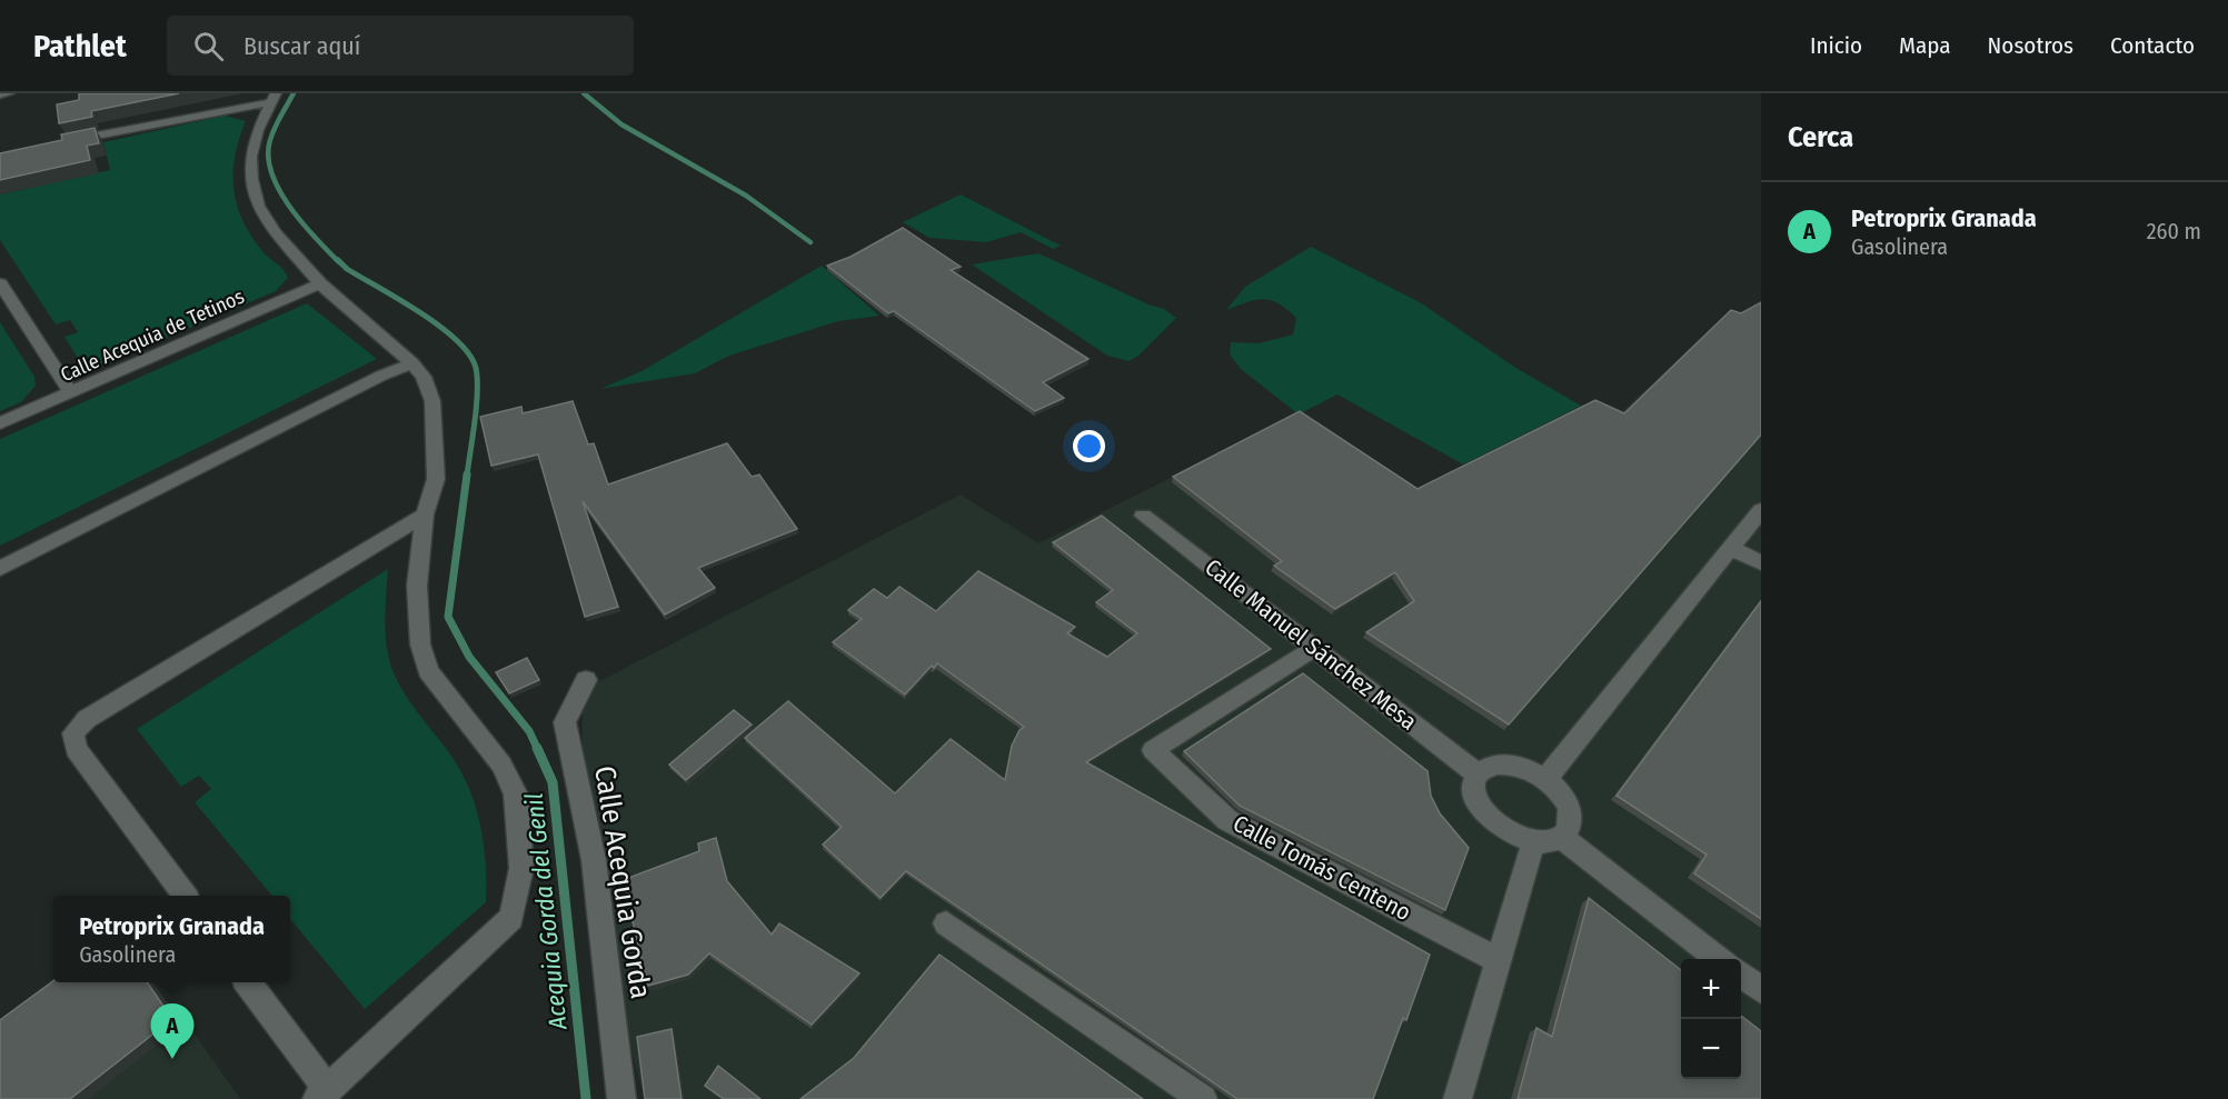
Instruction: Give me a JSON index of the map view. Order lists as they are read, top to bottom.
{
  "streets": {
    "street": [
      "Calle Acequia de Tetinos",
      "Calle Manuel Sánchez Mesa",
      "Calle Tomás Centeno",
      "Calle Acequia Gorda"
    ]
  },
  "crossings": [
    ["Calle Manuel Sánchez Mesa", "Calle Tomás Centeno"]
  ],
  "water": ["Acequia Gorda del Genil"],
  "page": {
    "header": "Pathlet",
    "search": "Buscar aquí",
    "nav": [
      "Inicio",
      "Mapa",
      "Nosotros",
      "Contacto"
    ],
    "heading": "Cerca",
    "list": [
      {
        "mark": "A",
        "name": "Petroprix Granada",
        "note": "Gasolinera",
        "value": "260 m"
      }
    ],
    "popup": ["Petroprix Granada", "Gasolinera"],
    "map_buttons": ["+", "−"],
    "pins": "A"
  }
}
